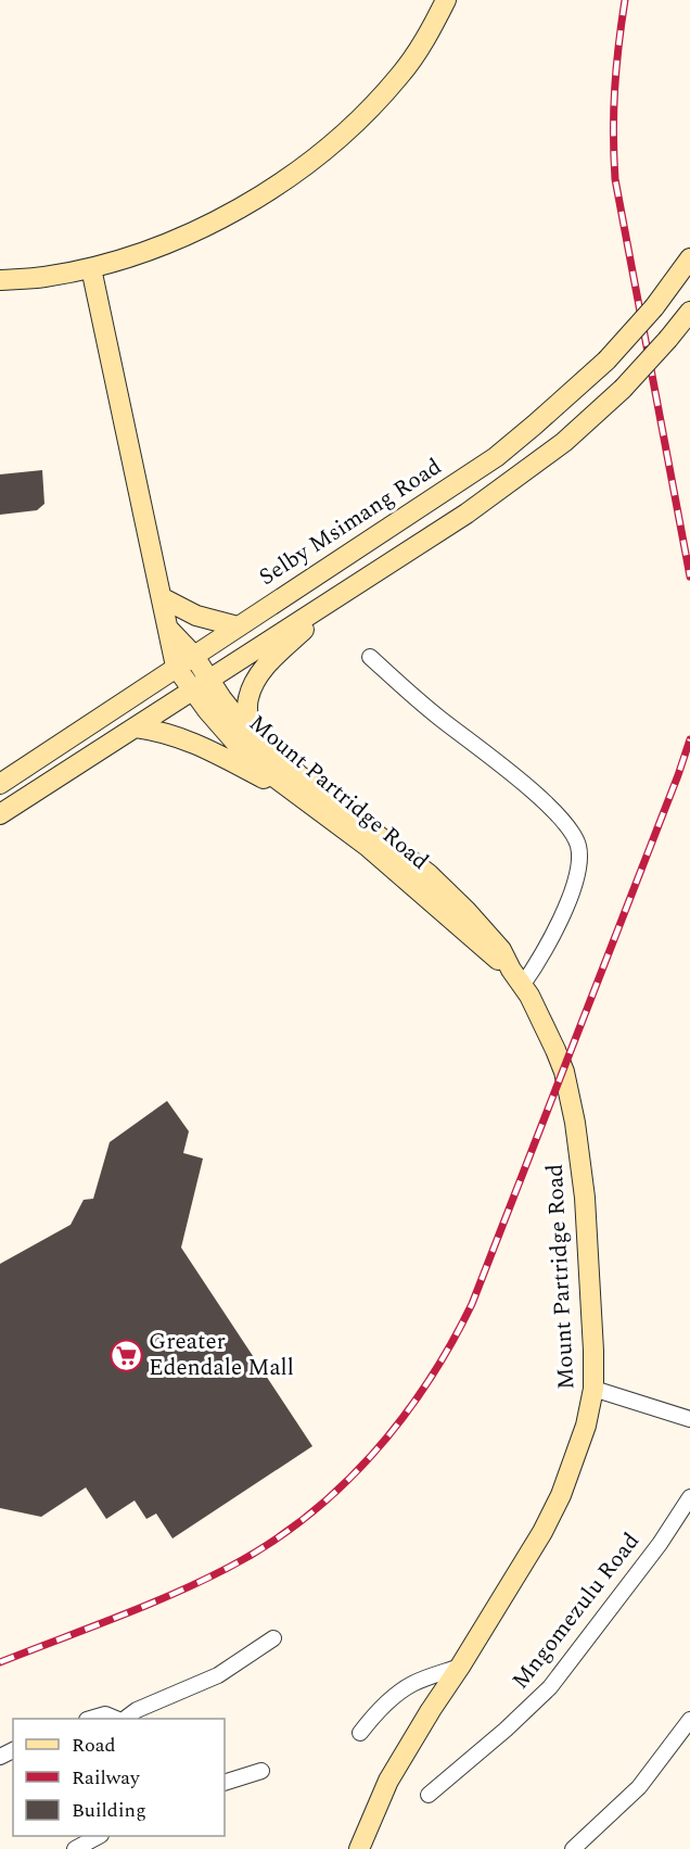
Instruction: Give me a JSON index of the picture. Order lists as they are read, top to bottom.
{
  "streets": {
    "street": ["Selby Msimang Road", "Mount Partridge Road", "Mngomezulu Road"]
  },
  "crossings": [
    ["Selby Msimang Road", "Mount Partridge Road"]
  ],
  "places": {
    "supermarket": ["Greater Edendale Mall"]
  },
  "legend": ["Road", "Railway", "Building"]
}
